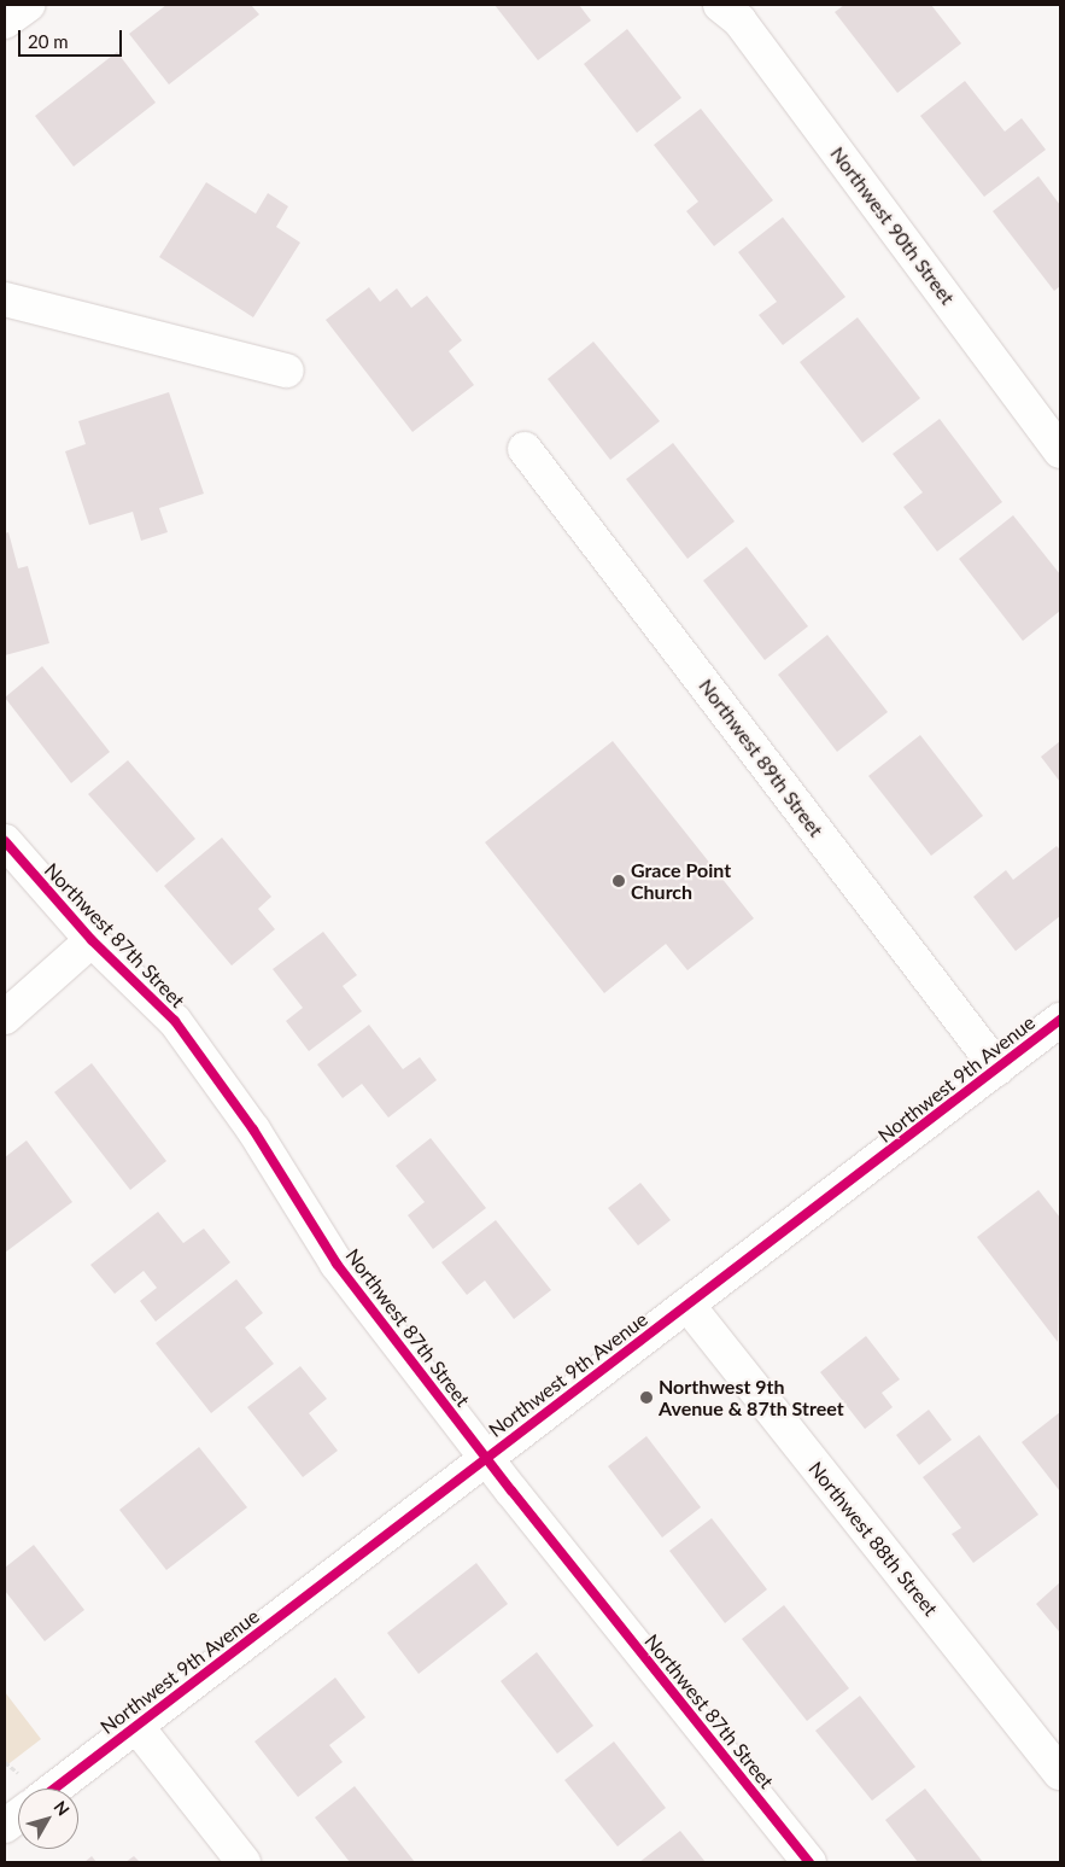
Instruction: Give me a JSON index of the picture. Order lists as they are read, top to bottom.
{
  "streets": {
    "street": [
      "Northwest 90th Street",
      "Northwest 89th Street",
      "Northwest 87th Street",
      "Northwest 9th Avenue",
      "Northwest 88th Street"
    ]
  },
  "crossings": [
    ["Northwest 89th Street", "Northwest 9th Avenue"],
    ["Northwest 87th Street", "Northwest 9th Avenue"],
    ["Northwest 9th Avenue", "Northwest 88th Street"]
  ],
  "places": ["Grace Point Church", "Northwest 9th Avenue & 87th Street"],
  "scale_bar": "20 m",
  "north": "top right"
}
